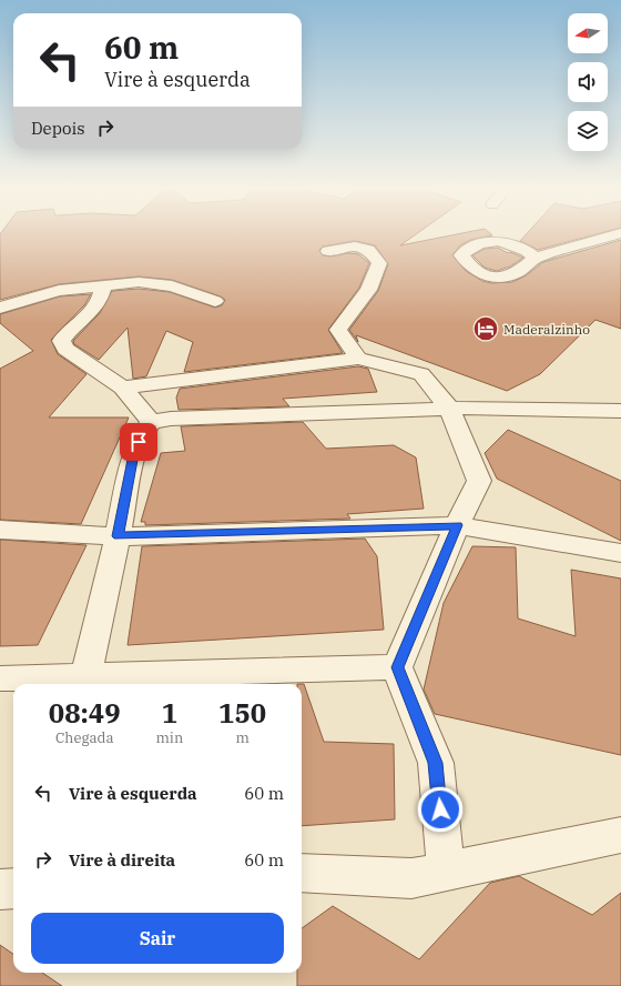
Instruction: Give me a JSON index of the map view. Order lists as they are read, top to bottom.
{
  "places": {
    "hotel": ["Maderalzinho"]
  },
  "north": "left",
  "page": {
    "turn": ["60 m", "Vire à esquerda"],
    "then": "Depois",
    "eta": [
      "08:49",
      "Chegada",
      "1",
      "min",
      "150",
      "m"
    ],
    "list": [
      {
        "name": "Vire à esquerda",
        "value": "60 m"
      },
      {
        "name": "Vire à direita",
        "value": "60 m"
      }
    ],
    "buttons": "Sair"
  }
}
